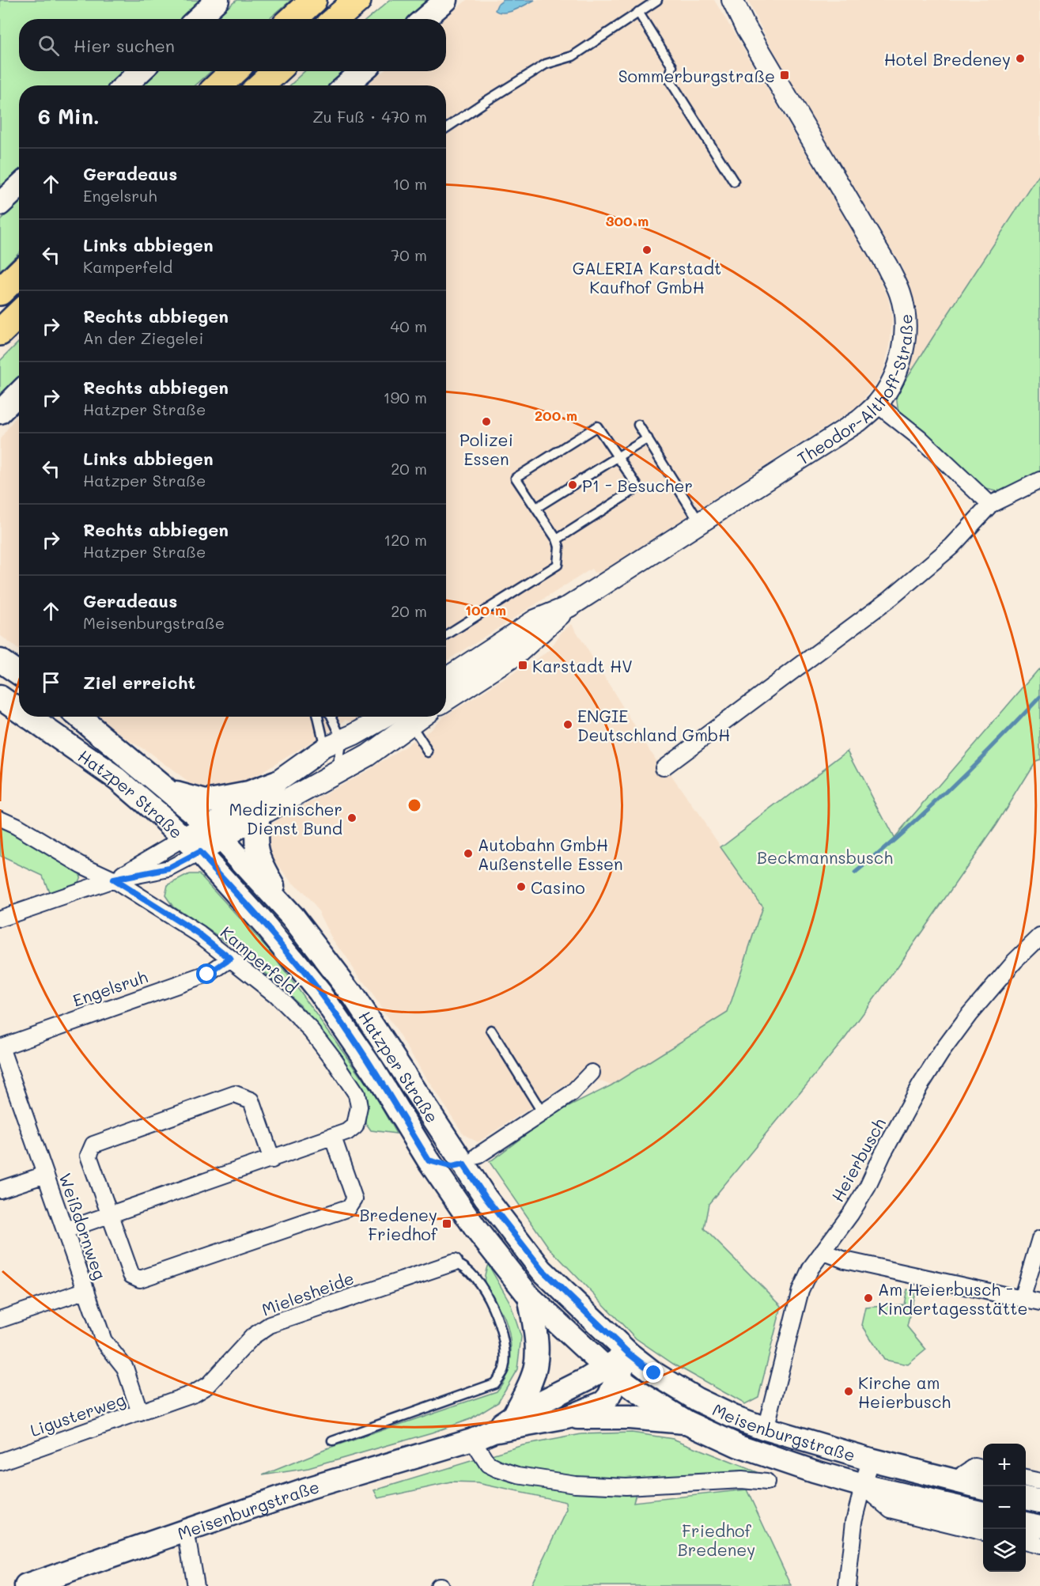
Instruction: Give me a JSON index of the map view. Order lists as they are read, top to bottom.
{
  "streets": {
    "main road": ["Hatzper Straße", "Meisenburgstraße"],
    "street": [
      "Theodor-Althoff-Straße",
      "Kamperfeld",
      "Engelsruh",
      "Heierbusch",
      "Weißdornweg",
      "Mielesheide",
      "Ligusterweg"
    ]
  },
  "crossings": [
    ["Hatzper Straße", "Meisenburgstraße"],
    ["Kamperfeld", "Engelsruh"],
    ["Kamperfeld", "Weißdornweg"],
    ["Engelsruh", "Weißdornweg"],
    ["Heierbusch", "Meisenburgstraße"],
    ["Weißdornweg", "Mielesheide"],
    ["Weißdornweg", "Ligusterweg"],
    ["Mielesheide", "Ligusterweg"]
  ],
  "parks": ["Beckmannsbusch", "Friedhof Bredeney"],
  "places": {
    "other": [
      "Hotel Bredeney",
      "GALERIA Karstadt Kaufhof GmbH",
      "Polizei Essen",
      "P1 - Besucher",
      "ENGIE Deutschland GmbH",
      "Medizinischer Dienst Bund",
      "Autobahn GmbH Außenstelle Essen",
      "Casino",
      "Am Heierbusch - Kindertagesstätte",
      "Kirche am Heierbusch"
    ],
    "transit": ["Sommerburgstraße", "Karstadt HV", "Bredeney Friedhof"]
  },
  "page": {
    "search": "Hier suchen",
    "heading": ["6 Min.", "Zu Fuß · 470 m"],
    "list": [
      ["Geradeaus", "Engelsruh", "10 m"],
      ["Links abbiegen", "Kamperfeld", "70 m"],
      ["Rechts abbiegen", "An der Ziegelei", "40 m"],
      ["Rechts abbiegen", "Hatzper Straße", "190 m"],
      ["Links abbiegen", "Hatzper Straße", "20 m"],
      ["Rechts abbiegen", "Hatzper Straße", "120 m"],
      ["Geradeaus", "Meisenburgstraße", "20 m"],
      "Ziel erreicht"
    ],
    "map_buttons": ["+", "−"]
  },
  "rings": ["300 m", "200 m", "100 m"]
}
